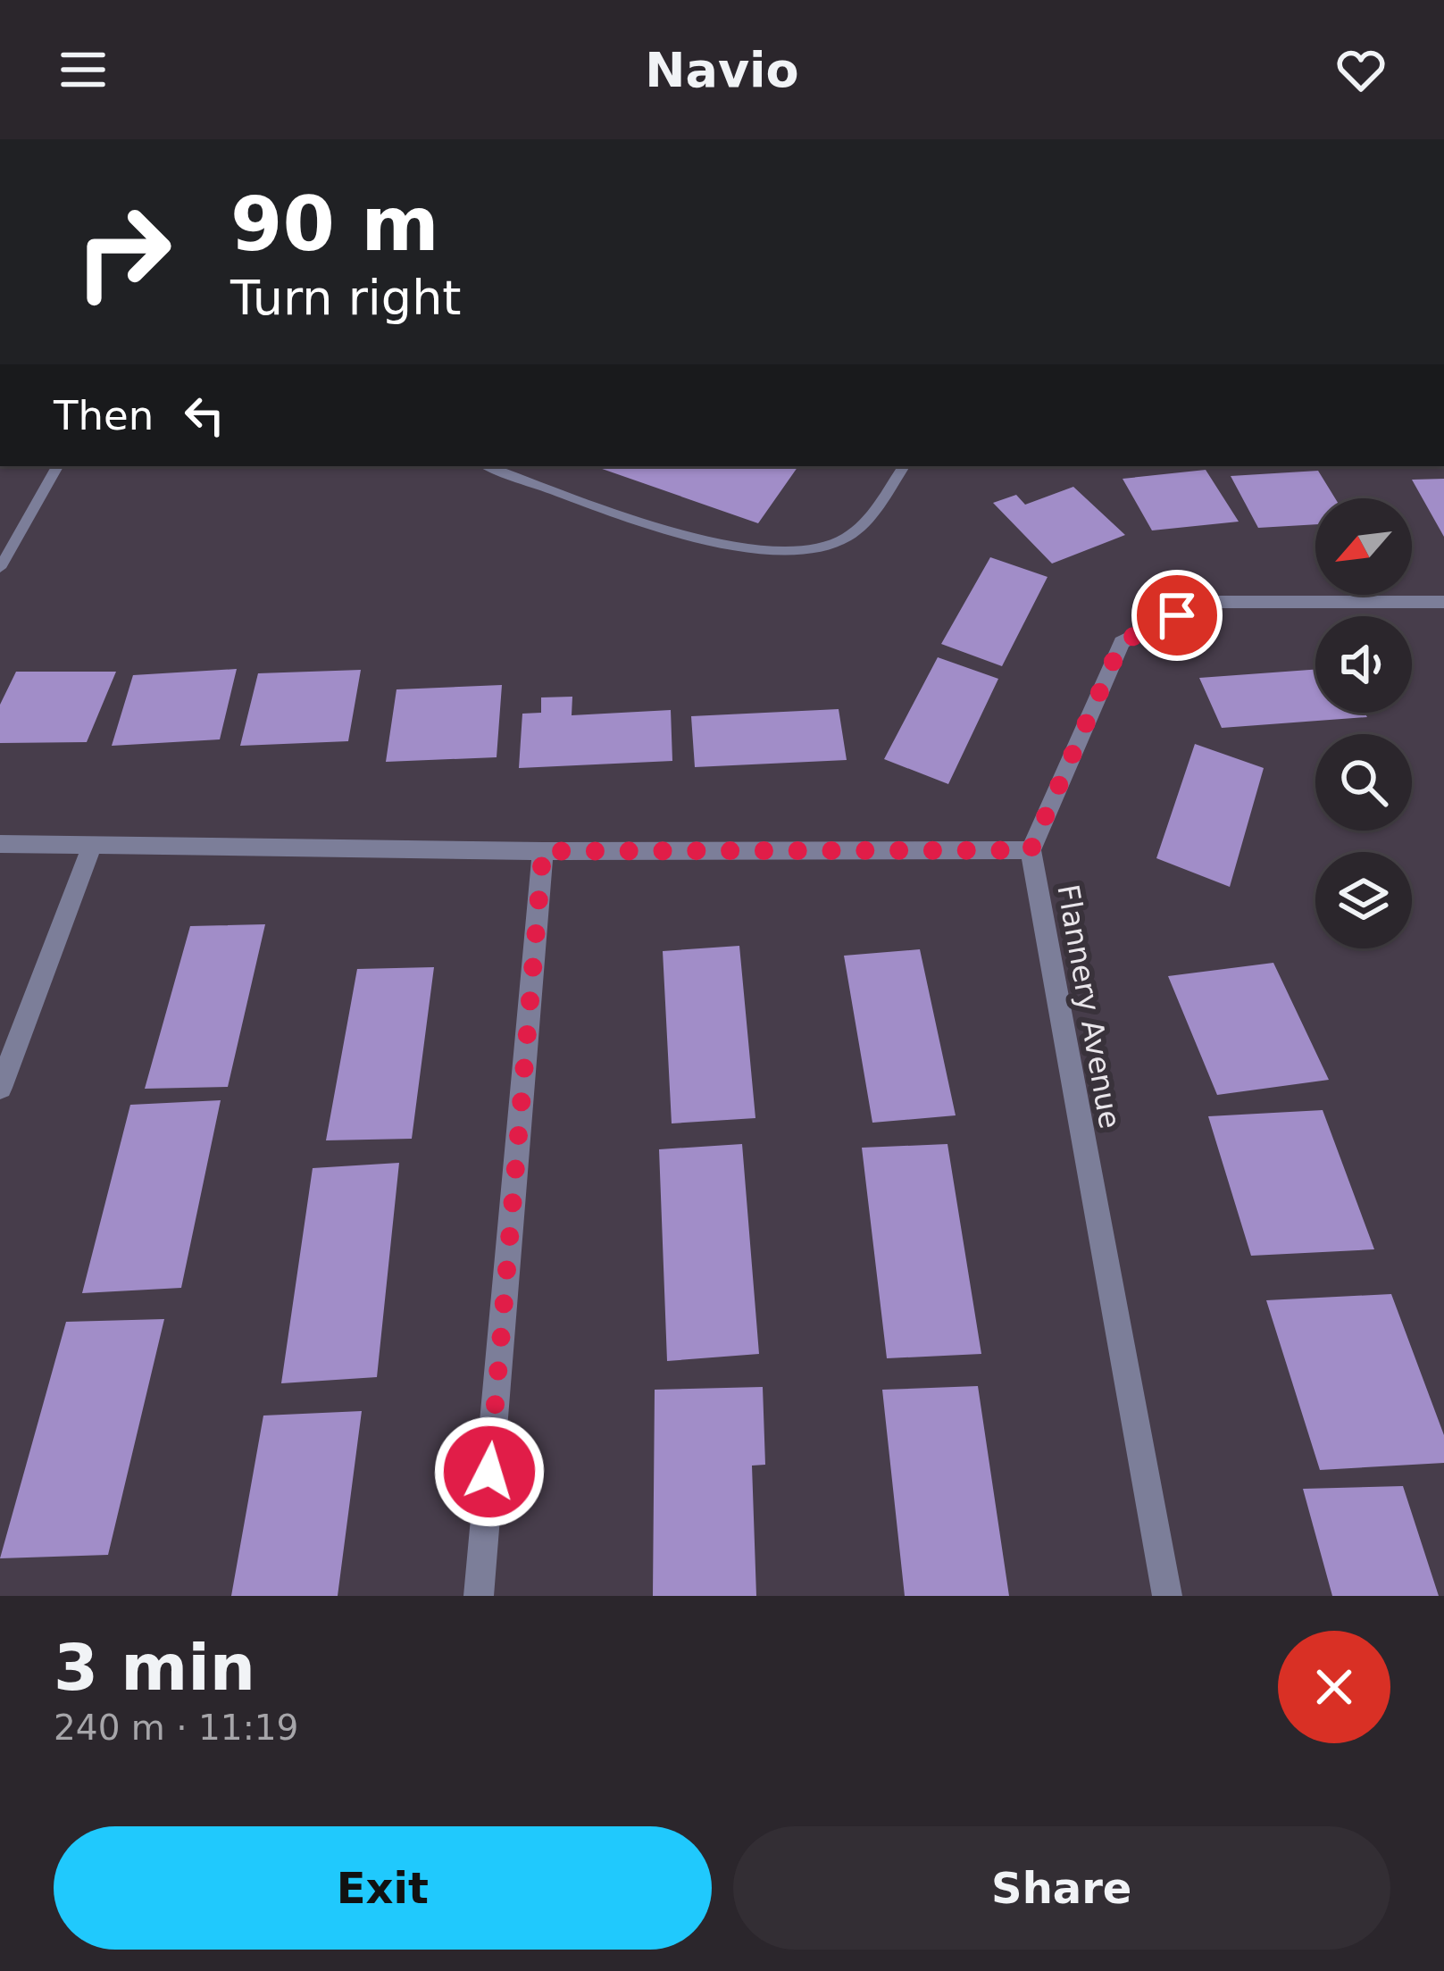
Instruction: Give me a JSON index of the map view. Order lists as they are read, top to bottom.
{
  "streets": {
    "street": ["Flannery Avenue"]
  },
  "north": "bottom left",
  "page": {
    "header": "Navio",
    "turn": ["90 m", "Turn right"],
    "then": "Then",
    "heading": ["3 min", "240 m · 11:19"],
    "buttons": ["Exit", "Share"]
  }
}
